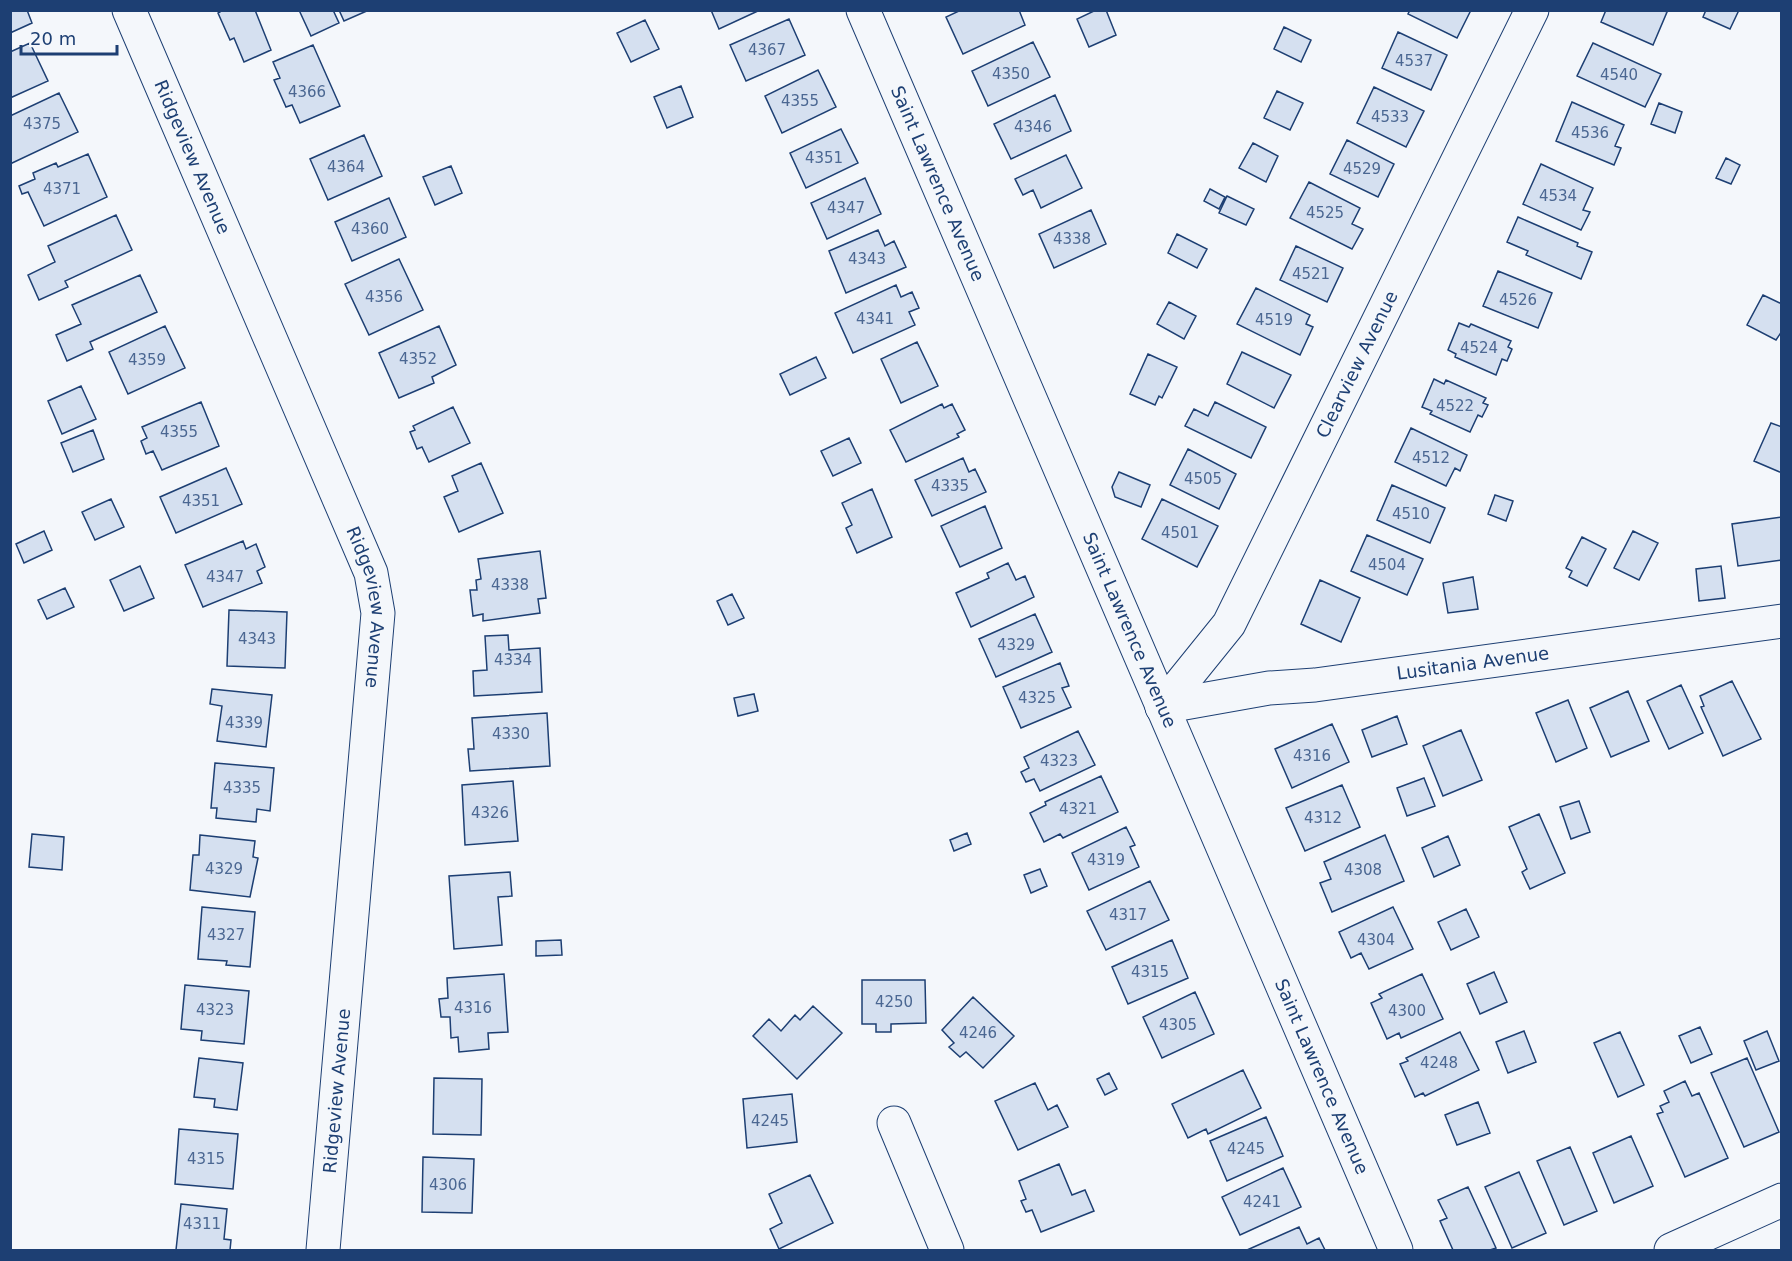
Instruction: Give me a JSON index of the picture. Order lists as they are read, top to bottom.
{
  "streets": {
    "street": [
      "Ridgeview Avenue",
      "Saint Lawrence Avenue",
      "Clearview Avenue",
      "Lusitania Avenue"
    ]
  },
  "crossings": [
    ["Saint Lawrence Avenue", "Clearview Avenue"],
    ["Saint Lawrence Avenue", "Lusitania Avenue"],
    ["Clearview Avenue", "Lusitania Avenue"]
  ],
  "house_numbers": [
    "4367",
    "4537",
    "4350",
    "4540",
    "4366",
    "4355",
    "4533",
    "4375",
    "4346",
    "4536",
    "4351",
    "4364",
    "4529",
    "4371",
    "4534",
    "4347",
    "4525",
    "4360",
    "4338",
    "4343",
    "4521",
    "4356",
    "4526",
    "4341",
    "4519",
    "4524",
    "4352",
    "4359",
    "4522",
    "4355",
    "4512",
    "4505",
    "4335",
    "4351",
    "4510",
    "4501",
    "4504",
    "4347",
    "4338",
    "4343",
    "4329",
    "4334",
    "4325",
    "4339",
    "4330",
    "4316",
    "4323",
    "4335",
    "4321",
    "4326",
    "4312",
    "4319",
    "4329",
    "4308",
    "4317",
    "4327",
    "4304",
    "4315",
    "4250",
    "4316",
    "4323",
    "4300",
    "4305",
    "4246",
    "4248",
    "4245",
    "4245",
    "4315",
    "4306",
    "4241",
    "4311"
  ],
  "scale_bar": "20 m"
}
